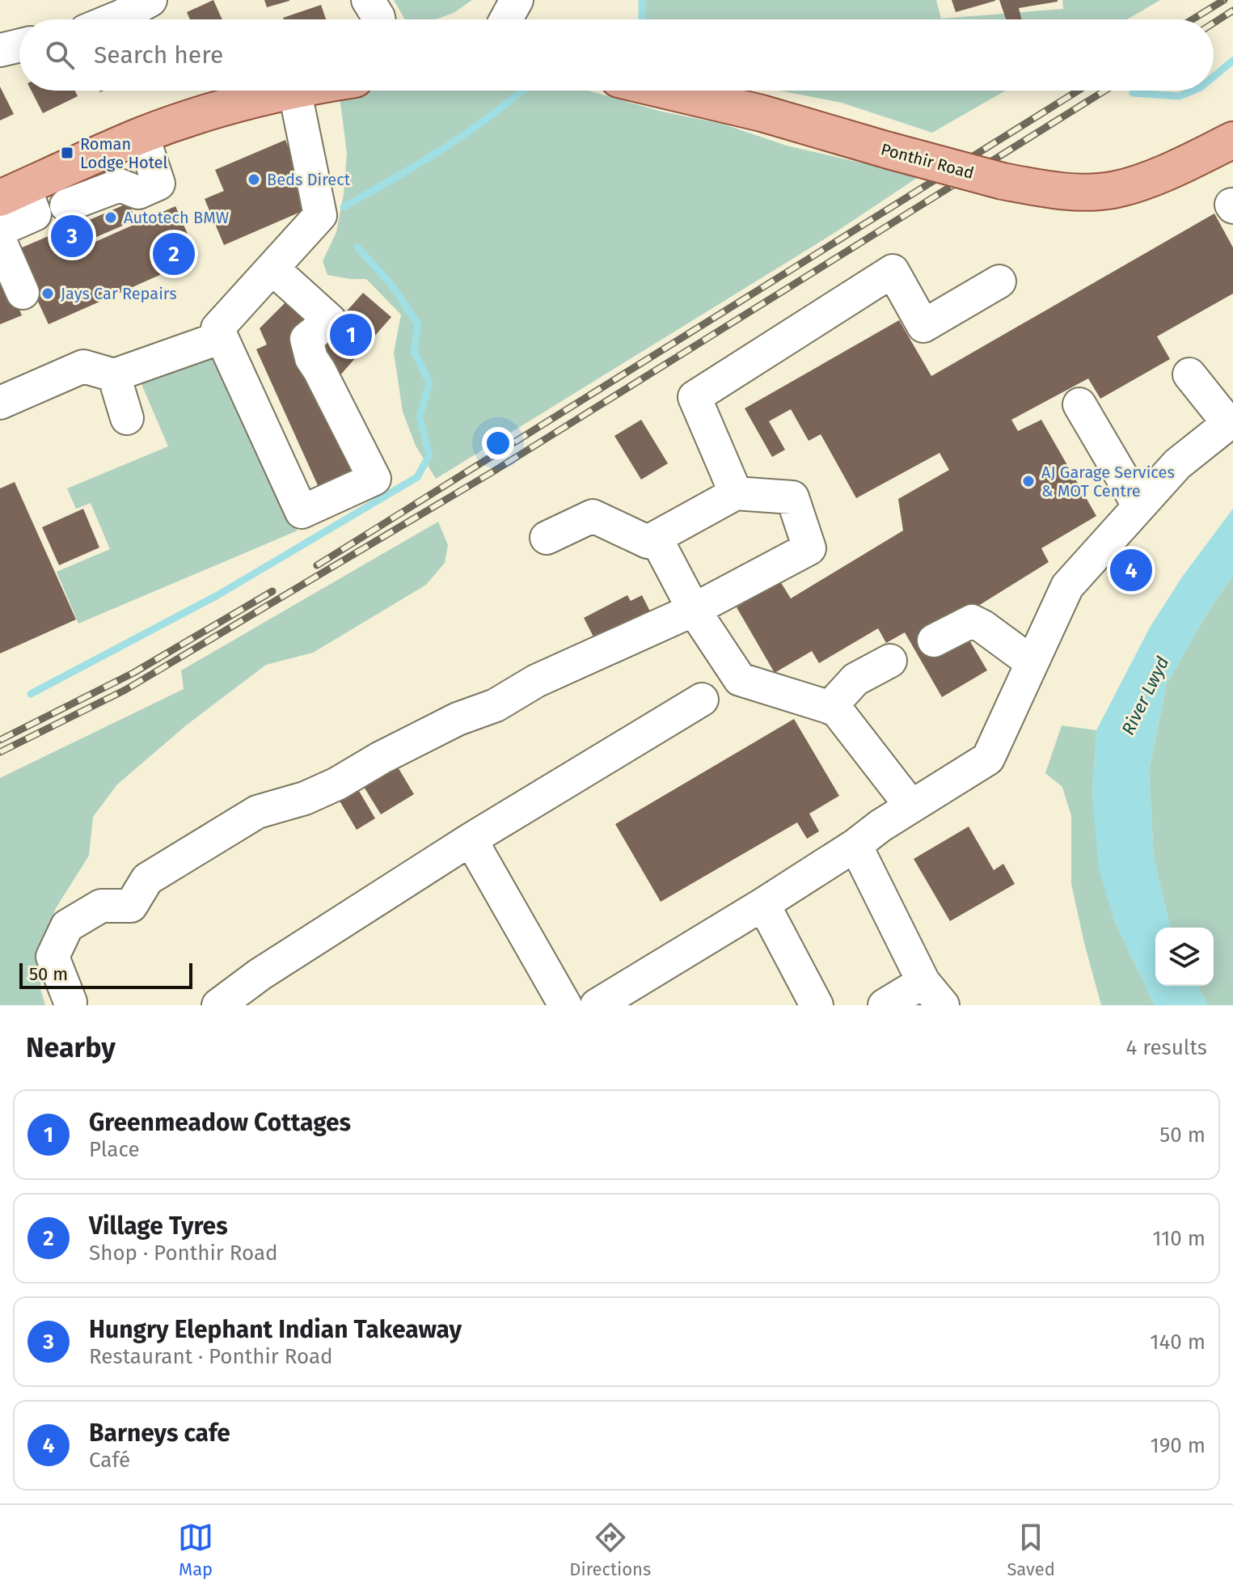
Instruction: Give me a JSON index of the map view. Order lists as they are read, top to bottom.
{
  "streets": {
    "main road": ["Ponthir Road"]
  },
  "water": ["River Lwyd"],
  "places": {
    "transit": ["Roman Lodge Hotel"],
    "other": [
      "Beds Direct",
      "Autotech BMW",
      "Jays Car Repairs",
      "AJ Garage Services & MOT Centre"
    ]
  },
  "scale_bar": "50 m",
  "page": {
    "search": "Search here",
    "pins": [
      "3",
      "2",
      "1",
      "4"
    ],
    "scale": "50 m",
    "heading": ["Nearby", "4 results"],
    "list": [
      {
        "mark": "1",
        "name": "Greenmeadow Cottages",
        "note": "Place",
        "value": "50 m"
      },
      {
        "mark": "2",
        "name": "Village Tyres",
        "note": "Shop · Ponthir Road",
        "value": "110 m"
      },
      {
        "mark": "3",
        "name": "Hungry Elephant Indian Takeaway",
        "note": "Restaurant · Ponthir Road",
        "value": "140 m"
      },
      {
        "mark": "4",
        "name": "Barneys cafe",
        "note": "Café",
        "value": "190 m"
      }
    ],
    "nav": ["Map", "Directions", "Saved"]
  }
}
